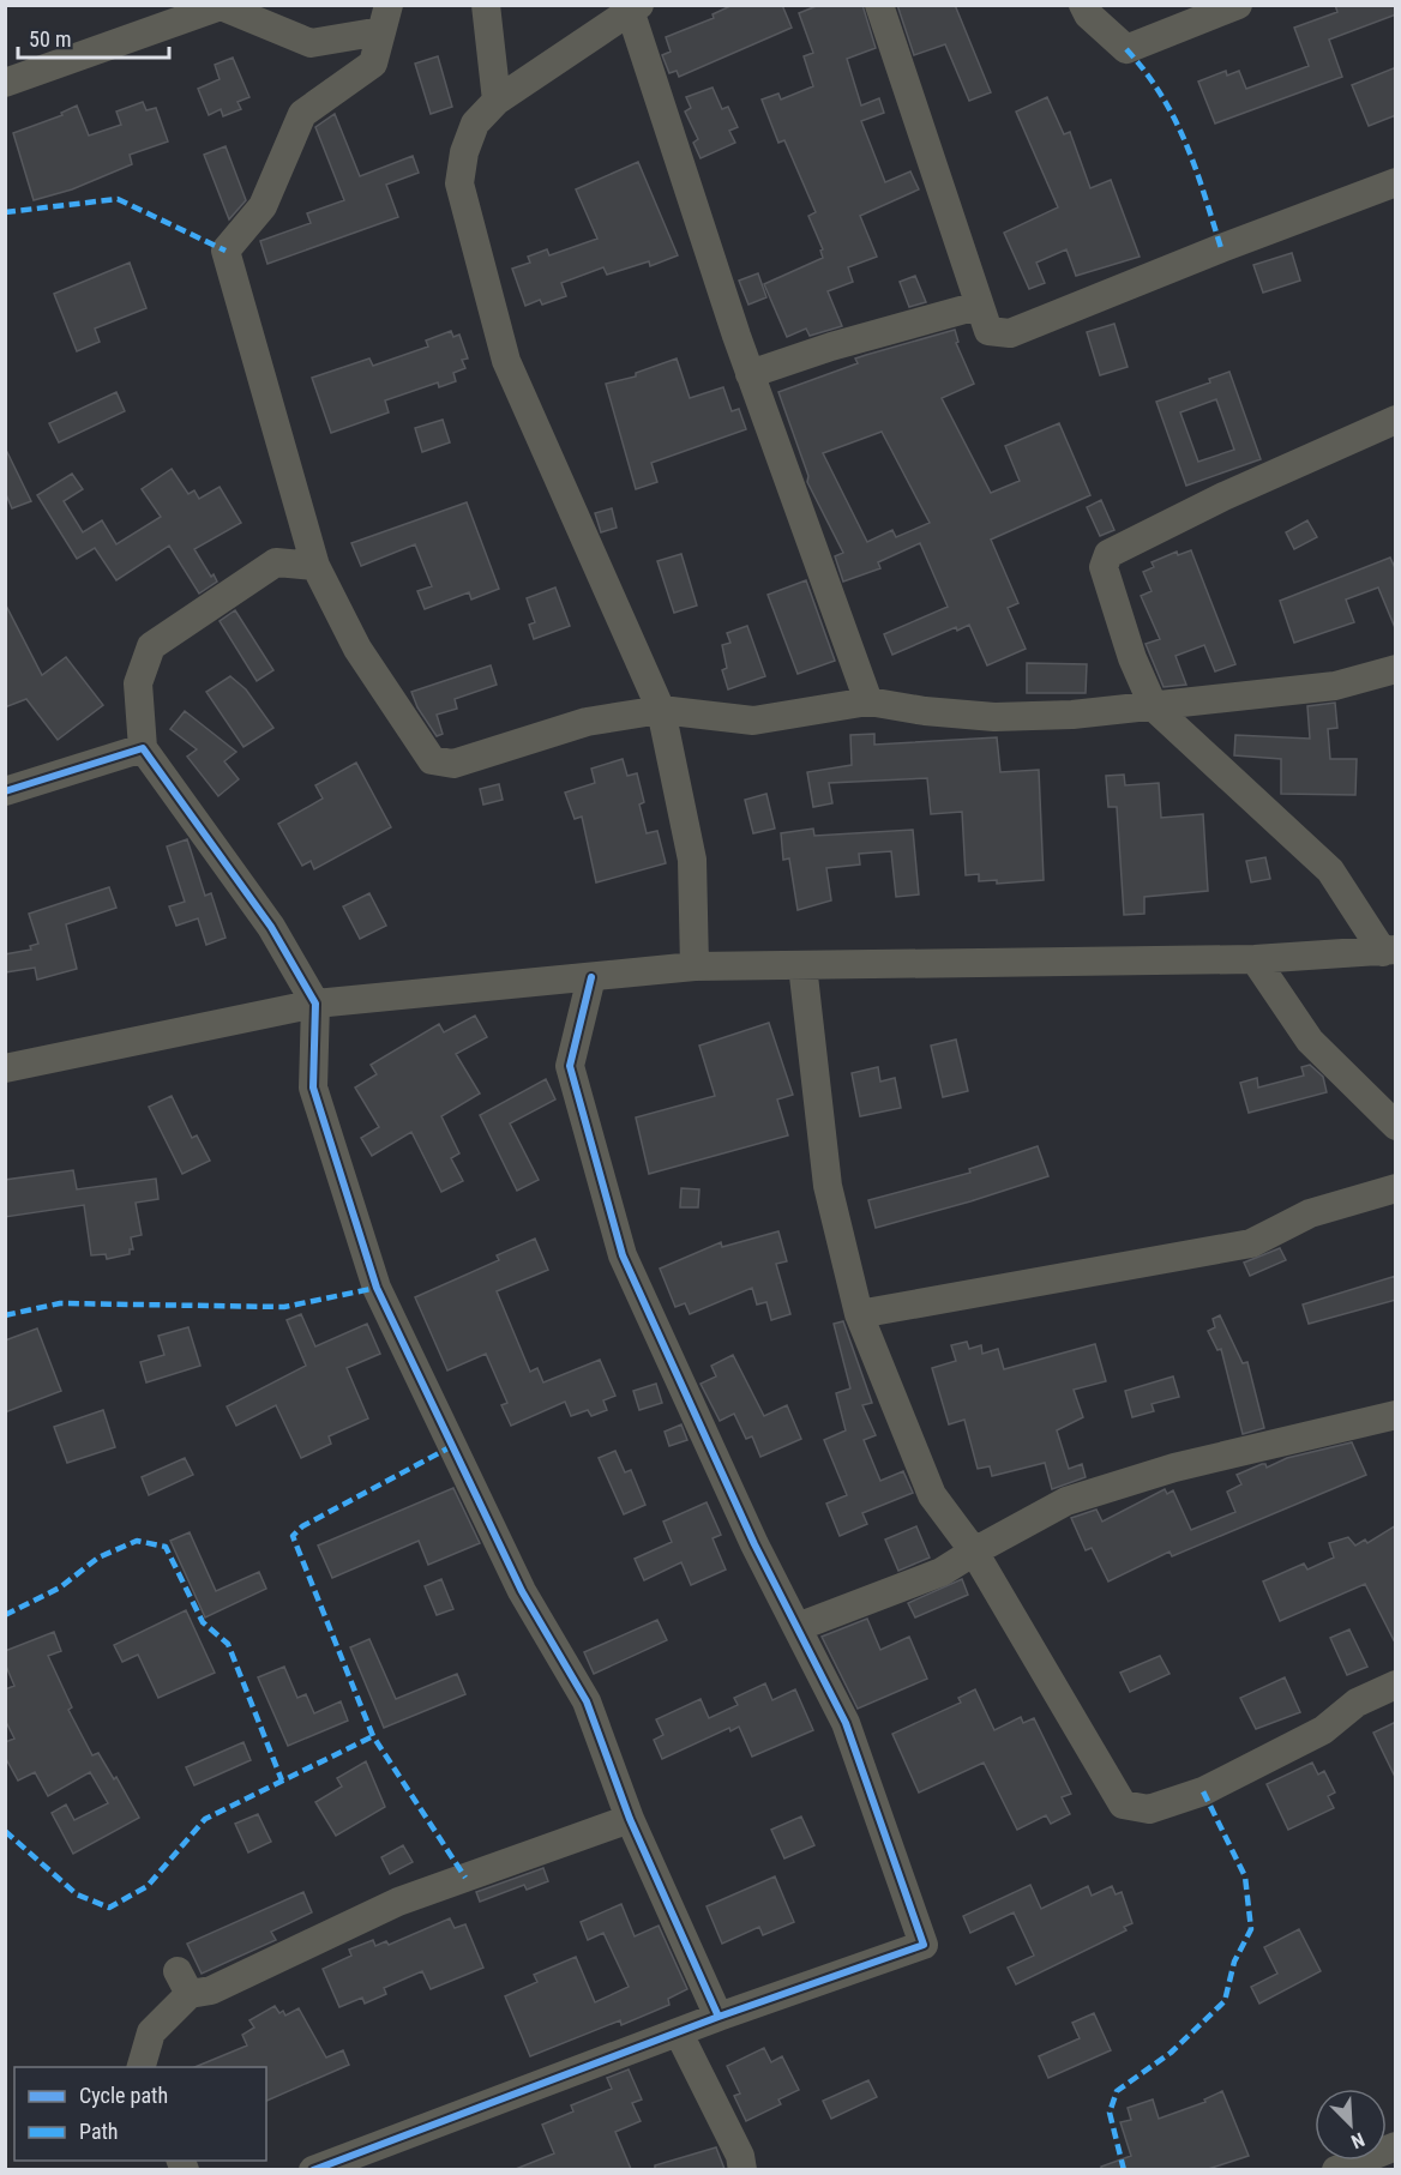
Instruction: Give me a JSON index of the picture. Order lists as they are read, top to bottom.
{
  "legend": ["Cycle path", "Path"],
  "scale_bar": "50 m",
  "north": "bottom right"
}
